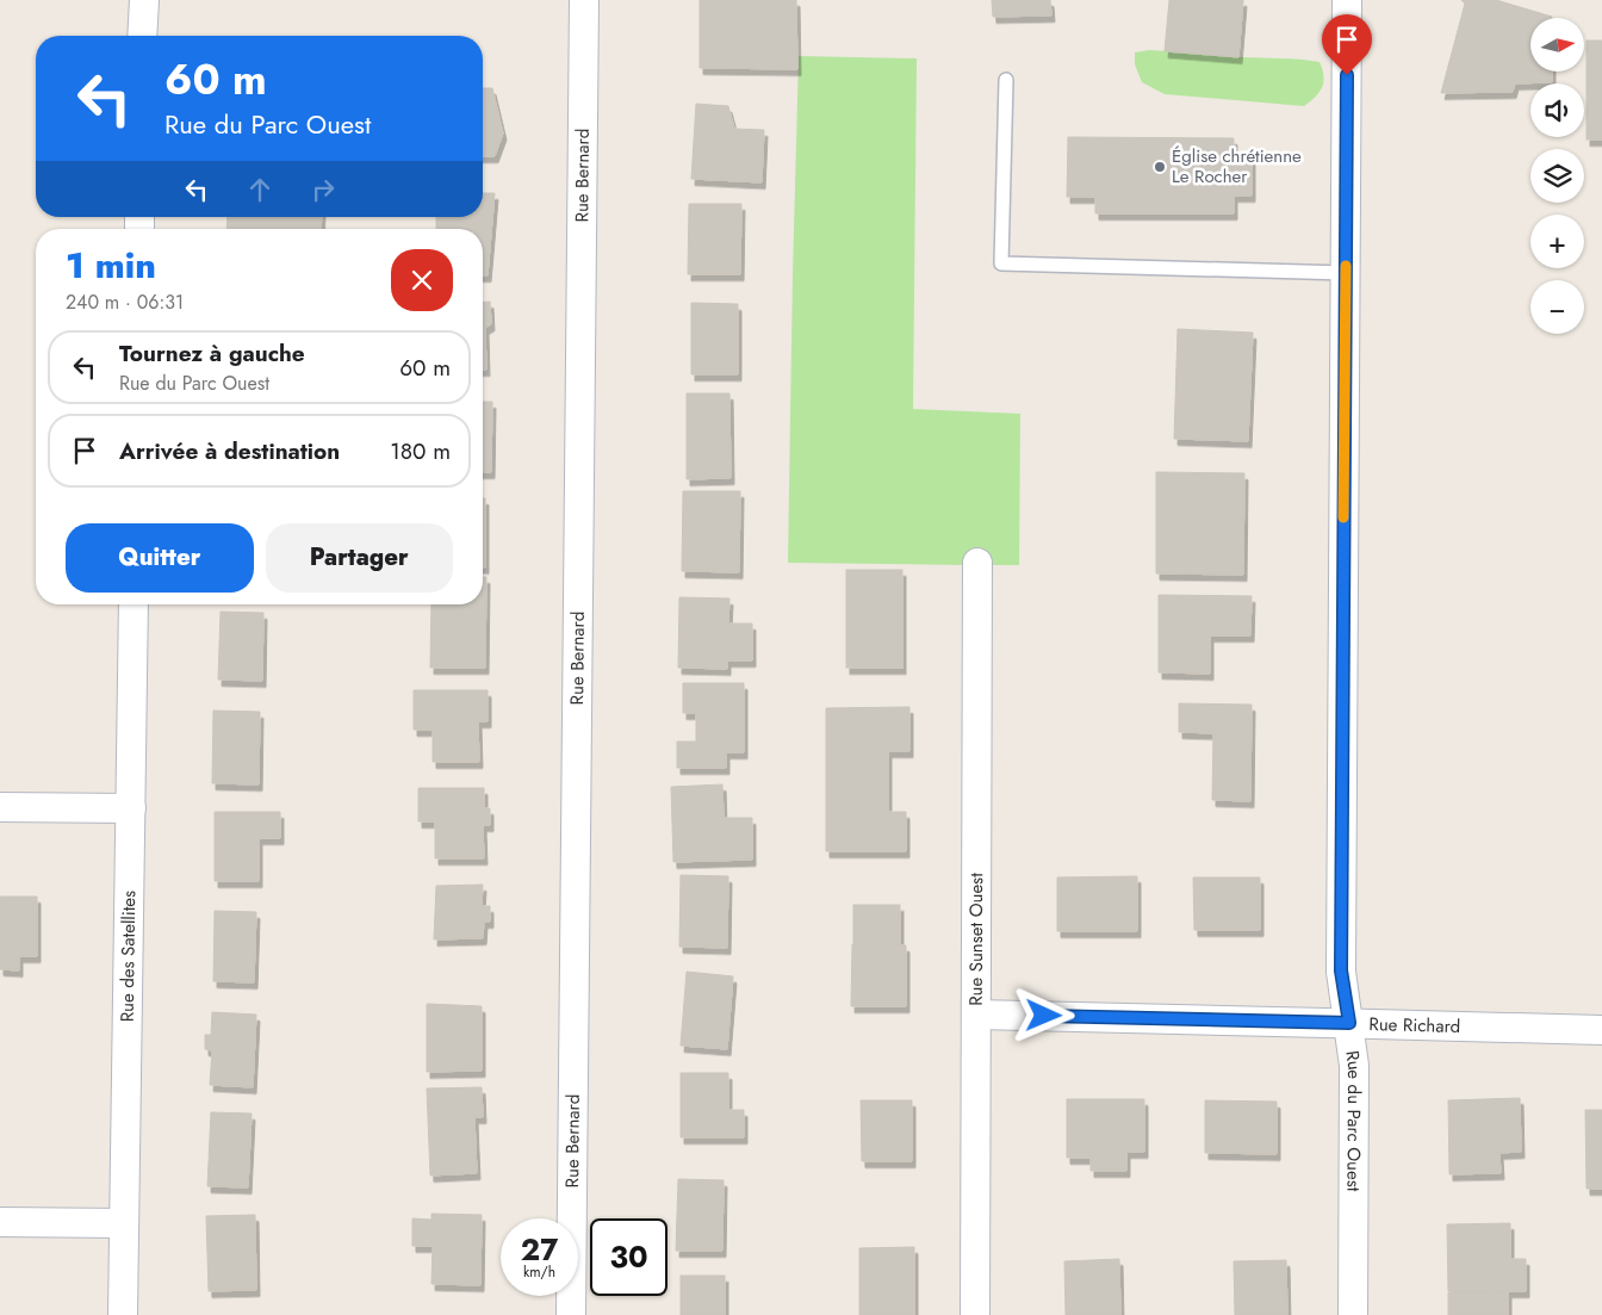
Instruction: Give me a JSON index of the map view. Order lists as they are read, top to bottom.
{
  "streets": {
    "street": [
      "Rue Bernard",
      "Rue Sunset Ouest",
      "Rue des Satellites",
      "Rue Richard",
      "Rue du Parc Ouest"
    ]
  },
  "crossings": [
    ["Rue Sunset Ouest", "Rue Richard"],
    ["Rue Richard", "Rue du Parc Ouest"]
  ],
  "places": ["Église chrétienne Le Rocher"],
  "north": "right",
  "page": {
    "map_buttons": ["+", "−"],
    "turn": ["60 m", "Rue du Parc Ouest"],
    "heading": ["1 min", "240 m · 06:31"],
    "list": [
      {
        "name": "Tournez à gauche",
        "note": "Rue du Parc Ouest",
        "value": "60 m"
      },
      {
        "name": "Arrivée à destination",
        "value": "180 m"
      }
    ],
    "buttons": ["Quitter", "Partager"],
    "speed": "27 km/h",
    "limit": "30"
  }
}
